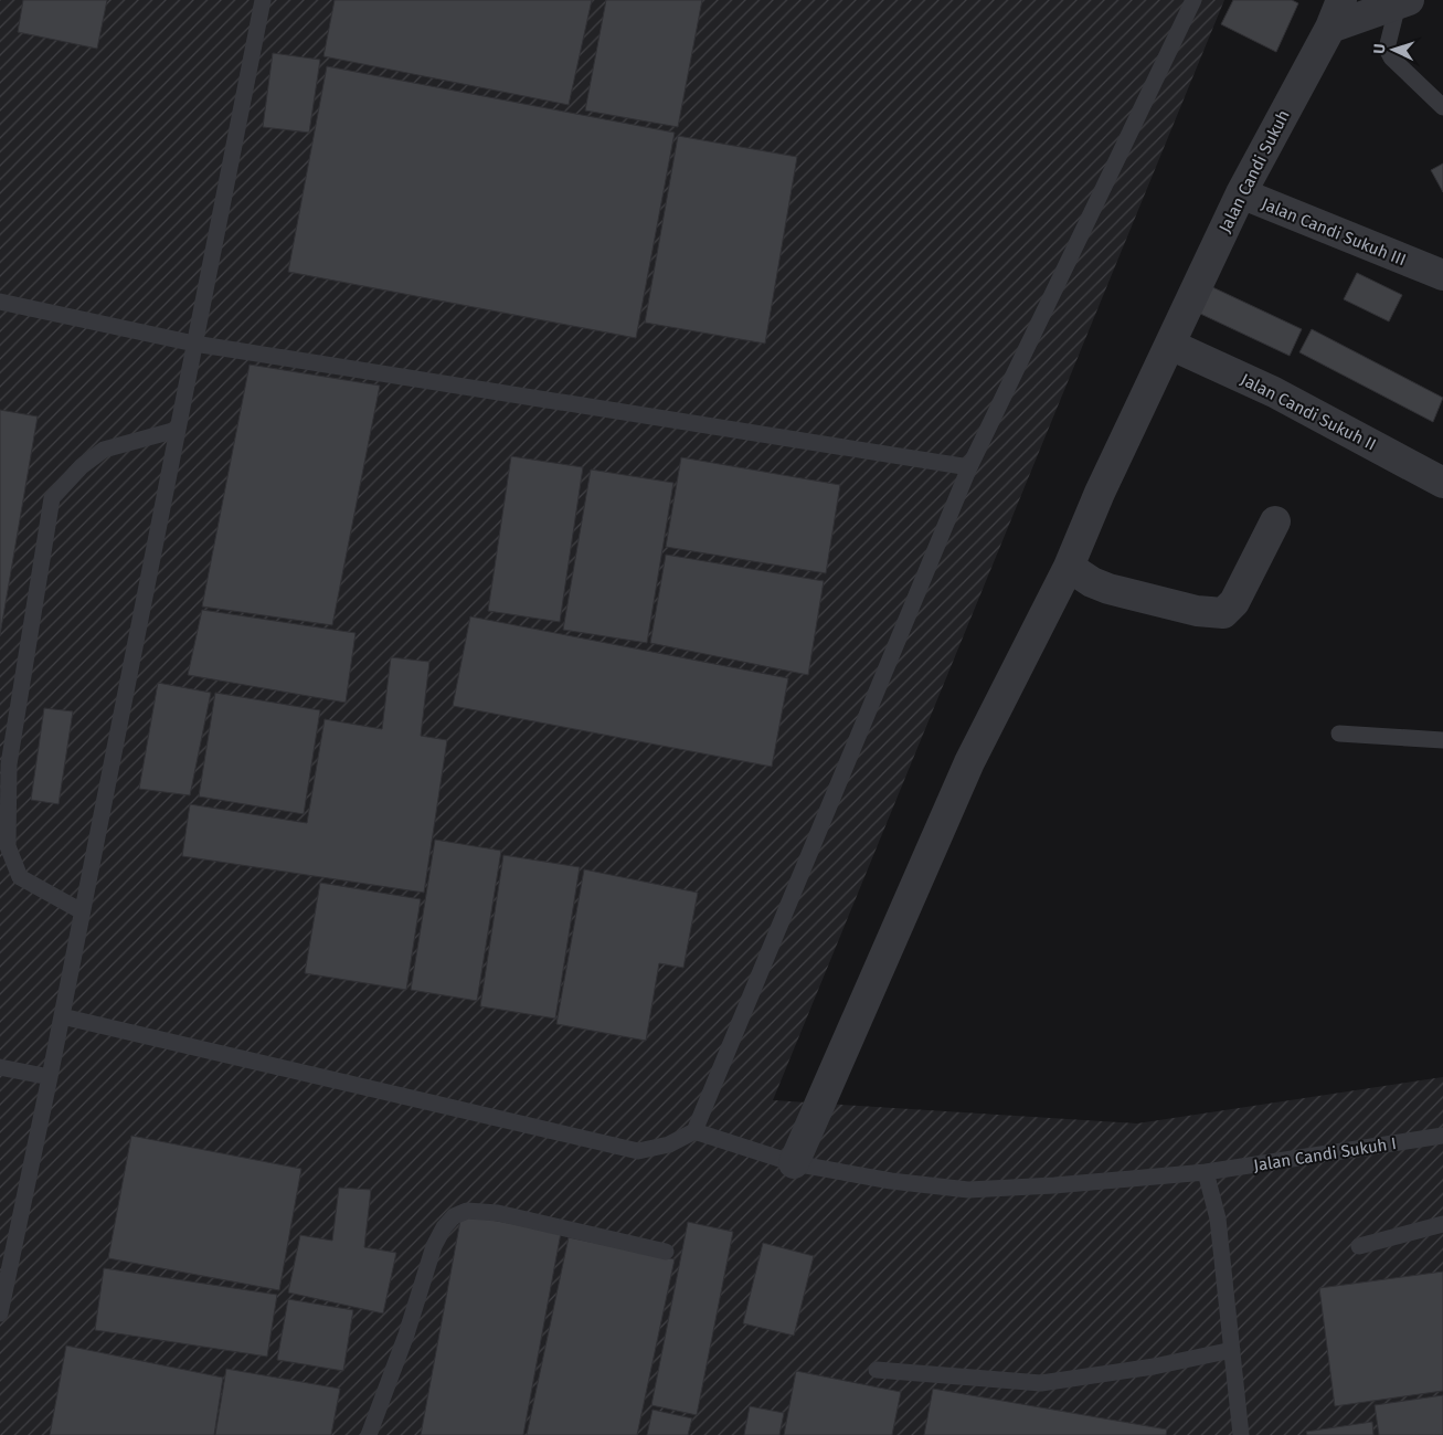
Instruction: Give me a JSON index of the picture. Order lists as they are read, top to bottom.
{
  "streets": {
    "street": ["Jalan Candi Sukuh", "Jalan Candi Sukuh III", "Jalan Candi Sukuh II"],
    "lane": ["Jalan Candi Sukuh I"]
  },
  "crossings": [
    ["Jalan Candi Sukuh", "Jalan Candi Sukuh III"],
    ["Jalan Candi Sukuh", "Jalan Candi Sukuh II"],
    ["Jalan Candi Sukuh", "Jalan Candi Sukuh I"]
  ],
  "north": "left"
}
